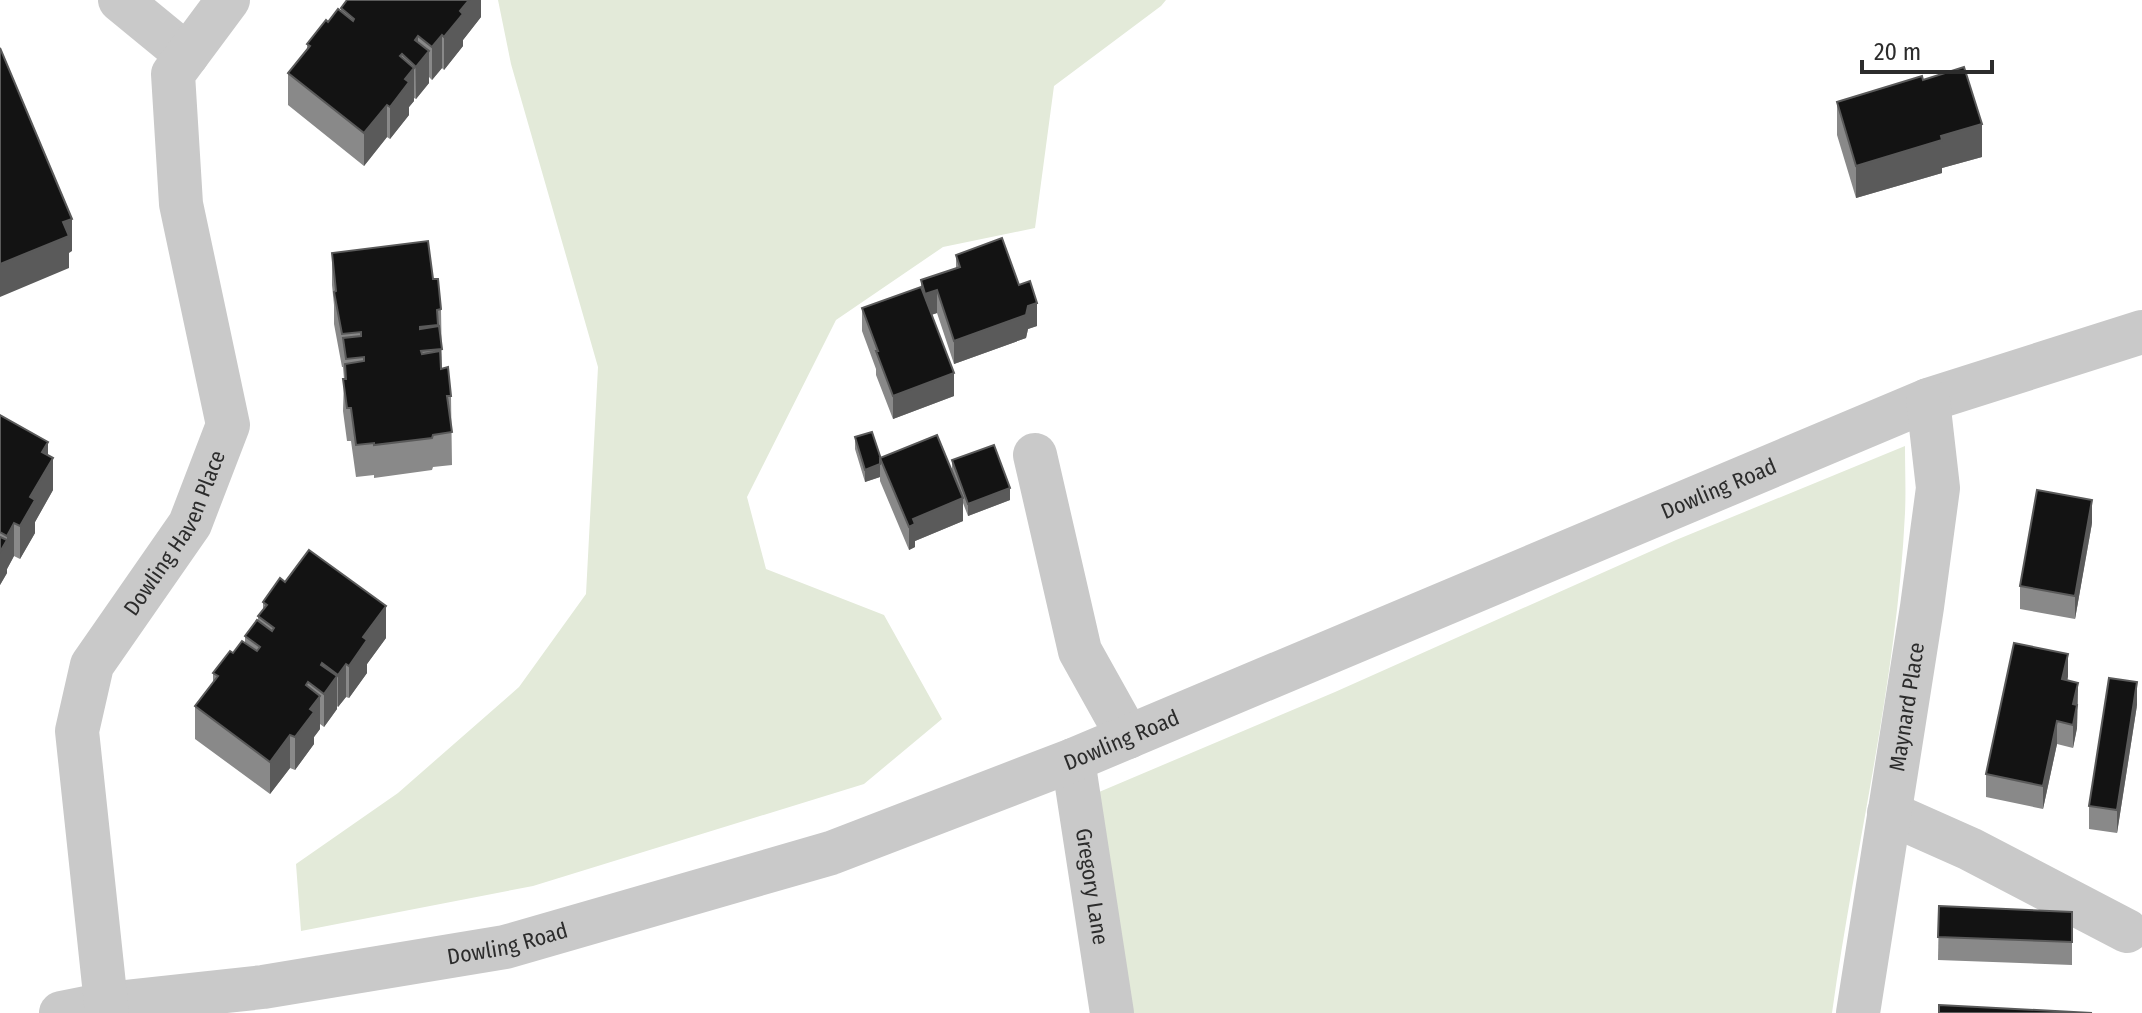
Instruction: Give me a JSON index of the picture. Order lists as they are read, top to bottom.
{
  "streets": {
    "street": [
      "Dowling Road",
      "Dowling Haven Place",
      "Maynard Place",
      "Gregory Lane"
    ]
  },
  "crossings": [
    ["Dowling Road", "Dowling Haven Place"],
    ["Dowling Road", "Maynard Place"],
    ["Dowling Road", "Gregory Lane"]
  ],
  "scale_bar": "20 m"
}
